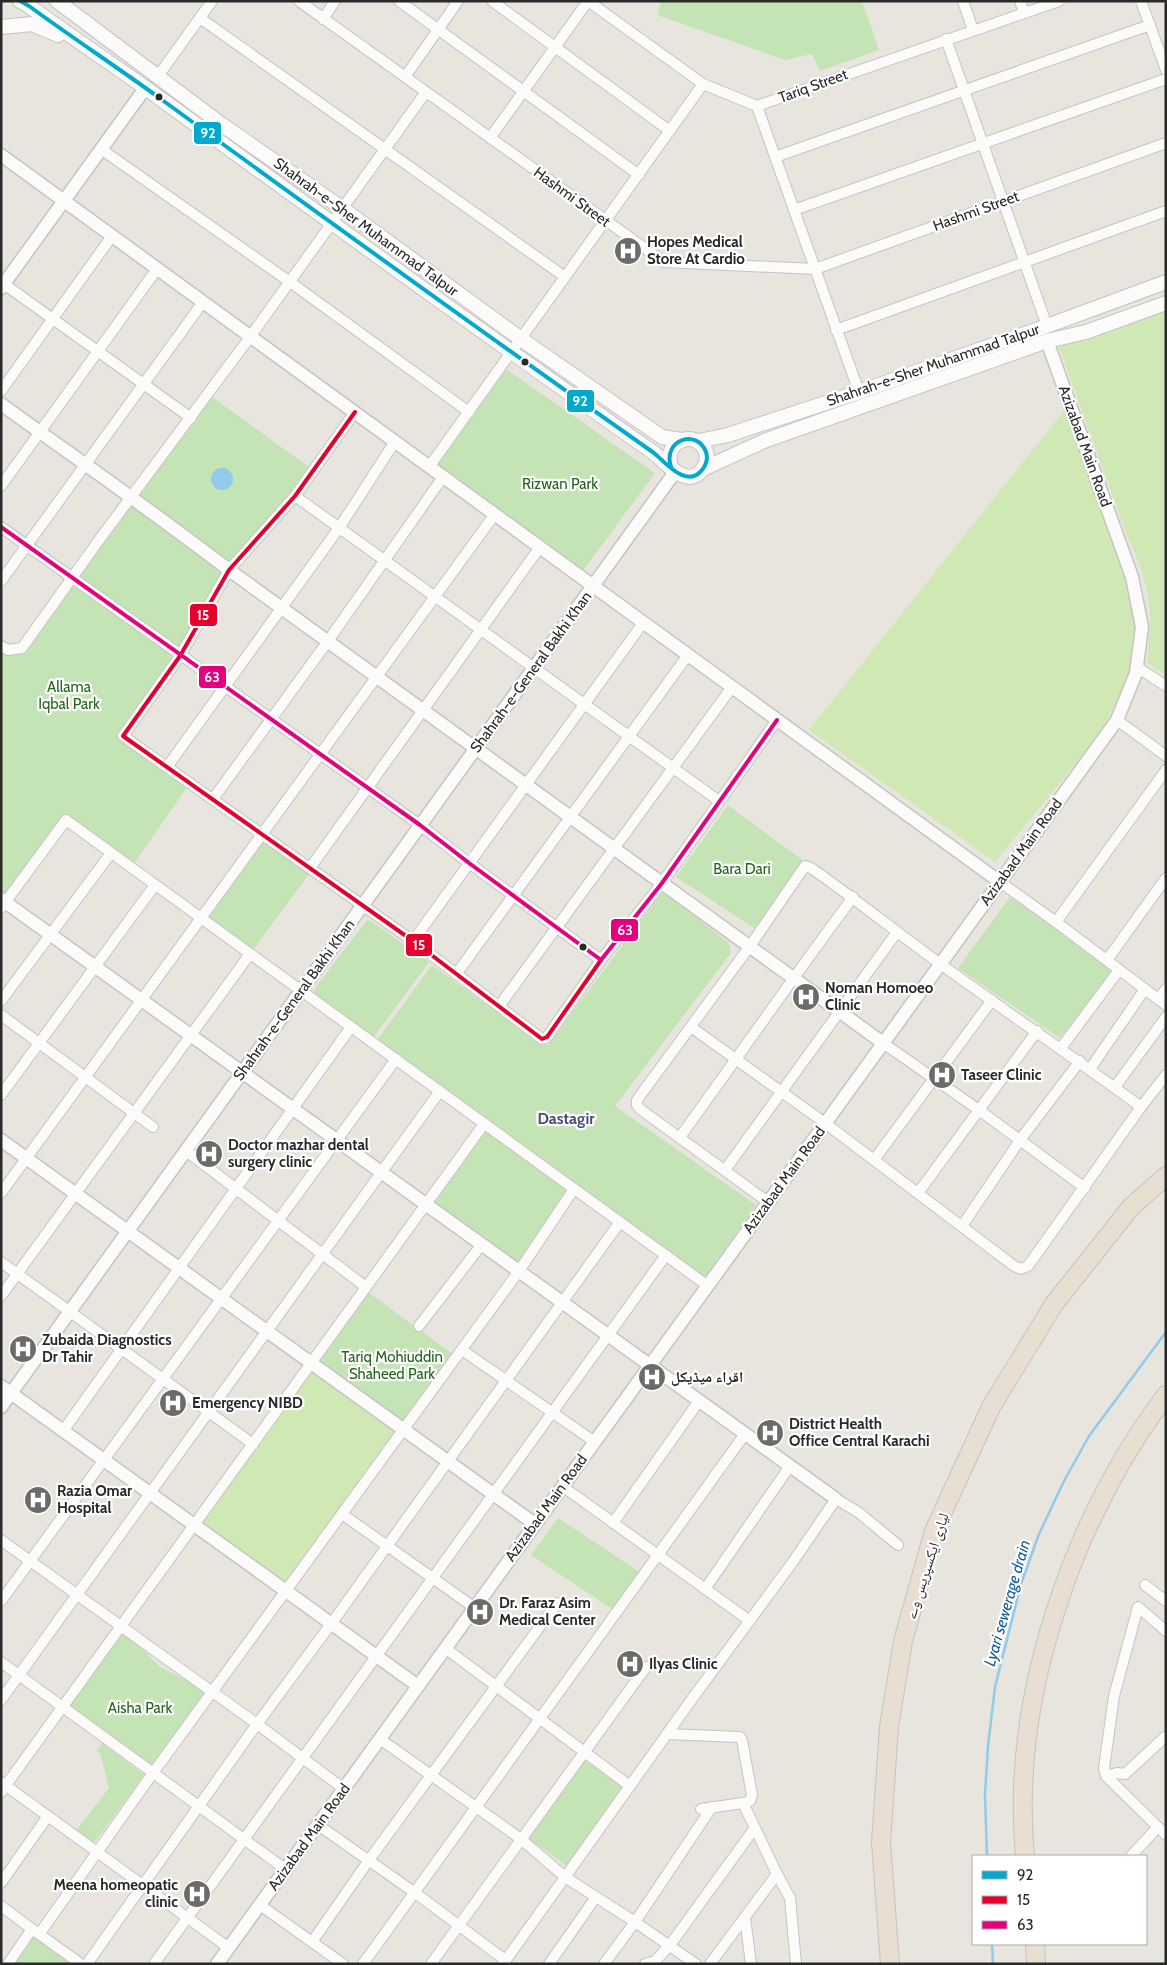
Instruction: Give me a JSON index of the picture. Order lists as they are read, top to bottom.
{
  "streets": {
    "highway": ["لیاری ایکسپریس وے"],
    "main road": ["Shahrah-e-Sher Muhammad Talpur"],
    "street": [
      "Tariq Street",
      "Hashmi Street",
      "Azizabad Main Road",
      "Shahrah-e-General Bakhi Khan"
    ]
  },
  "crossings": [
    ["Shahrah-e-Sher Muhammad Talpur", "Azizabad Main Road"],
    ["Shahrah-e-Sher Muhammad Talpur", "Shahrah-e-General Bakhi Khan"]
  ],
  "districts": ["Dastagir"],
  "water": ["Lyari sewerage drain"],
  "parks": [
    "Rizwan Park",
    "Allama Iqbal Park",
    "Bara Dari",
    "Tariq Mohiuddin Shaheed Park",
    "Aisha Park"
  ],
  "places": {
    "hospital": [
      "Hopes Medical Store At Cardio",
      "Noman Homoeo Clinic",
      "Taseer Clinic",
      "Doctor mazhar dental surgery clinic",
      "Zubaida Diagnostics Dr Tahir",
      "اقراء میڈیکل",
      "Emergency NIBD",
      "District Health Office Central Karachi",
      "Razia Omar Hospital",
      "Dr. Faraz Asim Medical Center",
      "Ilyas Clinic",
      "Meena homeopatic clinic"
    ]
  },
  "lines": ["transit line 92", "transit line 15", "transit line 63"],
  "legend": ["92", "15", "63"]
}
